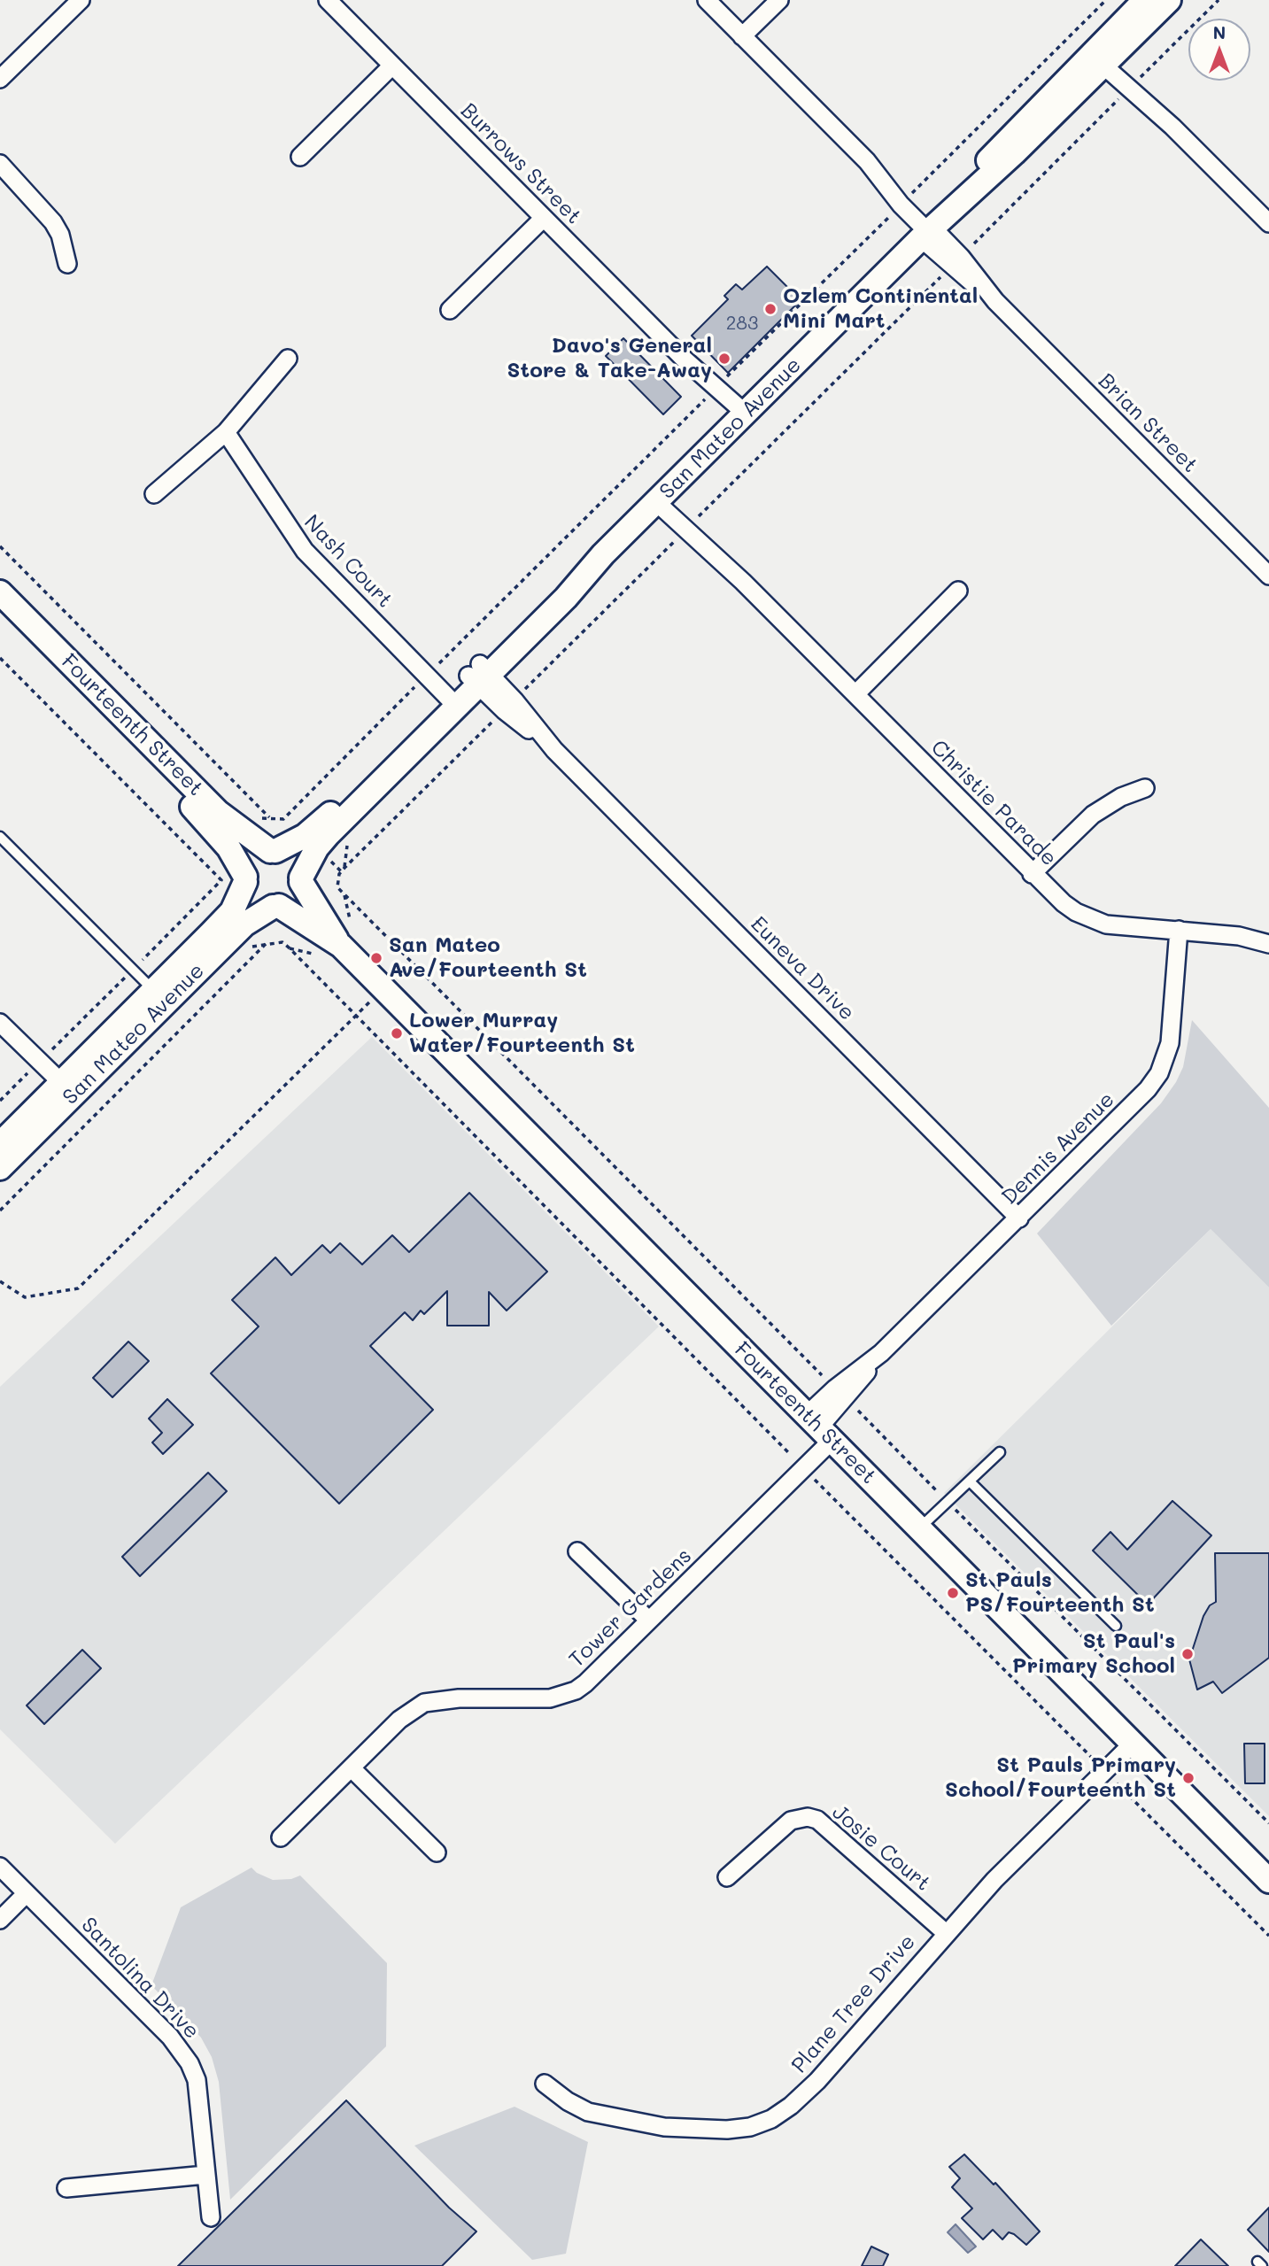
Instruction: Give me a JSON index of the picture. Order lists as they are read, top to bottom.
{
  "streets": {
    "street": [
      "Burrows Street",
      "Brian Street",
      "San Mateo Avenue",
      "Nash Court",
      "Fourteenth Street",
      "Christie Parade",
      "Euneva Drive",
      "Dennis Avenue",
      "Tower Gardens",
      "Josie Court",
      "Santolina Drive",
      "Plane Tree Drive"
    ]
  },
  "crossings": [
    ["Burrows Street", "San Mateo Avenue"],
    ["Brian Street", "San Mateo Avenue"],
    ["San Mateo Avenue", "Nash Court"],
    ["San Mateo Avenue", "Fourteenth Street"],
    ["San Mateo Avenue", "Christie Parade"],
    ["San Mateo Avenue", "Euneva Drive"],
    ["Fourteenth Street", "Dennis Avenue"],
    ["Fourteenth Street", "Tower Gardens"],
    ["Fourteenth Street", "Plane Tree Drive"],
    ["Christie Parade", "Dennis Avenue"],
    ["Euneva Drive", "Dennis Avenue"],
    ["Dennis Avenue", "Tower Gardens"],
    ["Josie Court", "Plane Tree Drive"]
  ],
  "places": [
    "Ozlem Continental Mini Mart",
    "Davo's General Store & Take-Away",
    "San Mateo Ave/Fourteenth St",
    "Lower Murray Water/Fourteenth St",
    "St Pauls PS/Fourteenth St",
    "St Paul's Primary School",
    "St Pauls Primary School/Fourteenth St"
  ],
  "house_numbers": ["283"],
  "north": "top"
}
